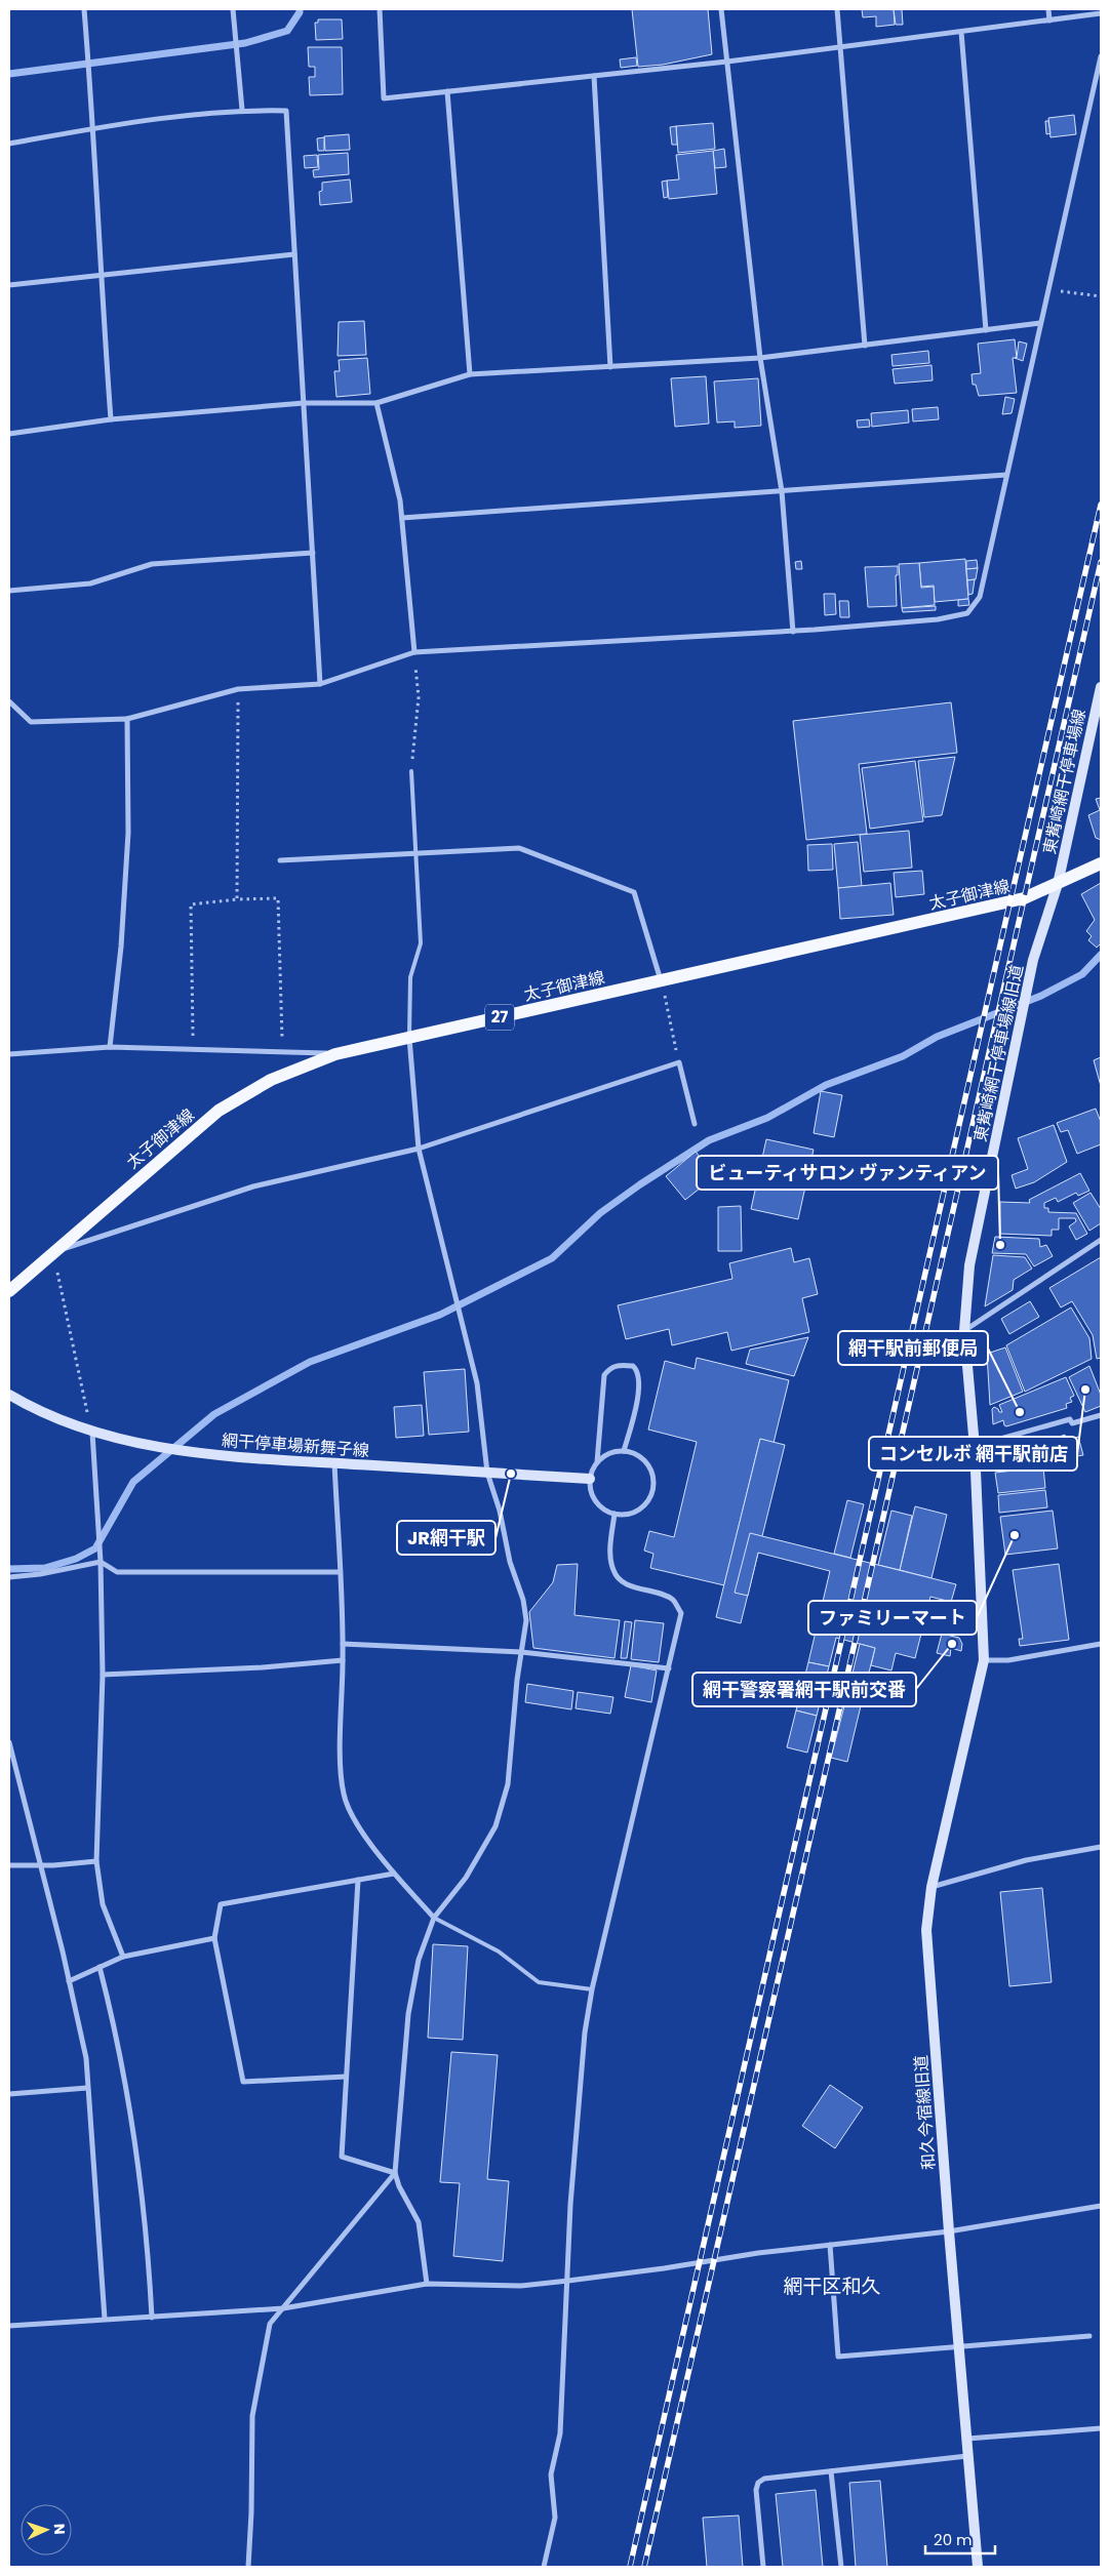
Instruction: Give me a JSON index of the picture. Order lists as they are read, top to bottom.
{
  "streets": {
    "main road": ["太子御津線", "27"],
    "street": [
      "東觜崎網干停車場線",
      "東觜崎網干停車場線旧道",
      "網干停車場新舞子線",
      "和久今宿線旧道"
    ]
  },
  "crossings": [
    ["東觜崎網干停車場線", "太子御津線"],
    ["東觜崎網干停車場線", "東觜崎網干停車場線旧道"],
    ["太子御津線", "東觜崎網干停車場線旧道"],
    ["東觜崎網干停車場線旧道", "和久今宿線旧道"]
  ],
  "districts": ["網干区和久"],
  "places": [
    "ビューティサロン ヴァンティアン",
    "コンセルボ 網干駅前店",
    "網干駅前郵便局",
    "JR網干駅",
    "ファミリーマート",
    "網干警察署網干駅前交番"
  ],
  "scale_bar": "20 m",
  "north": "right"
}
